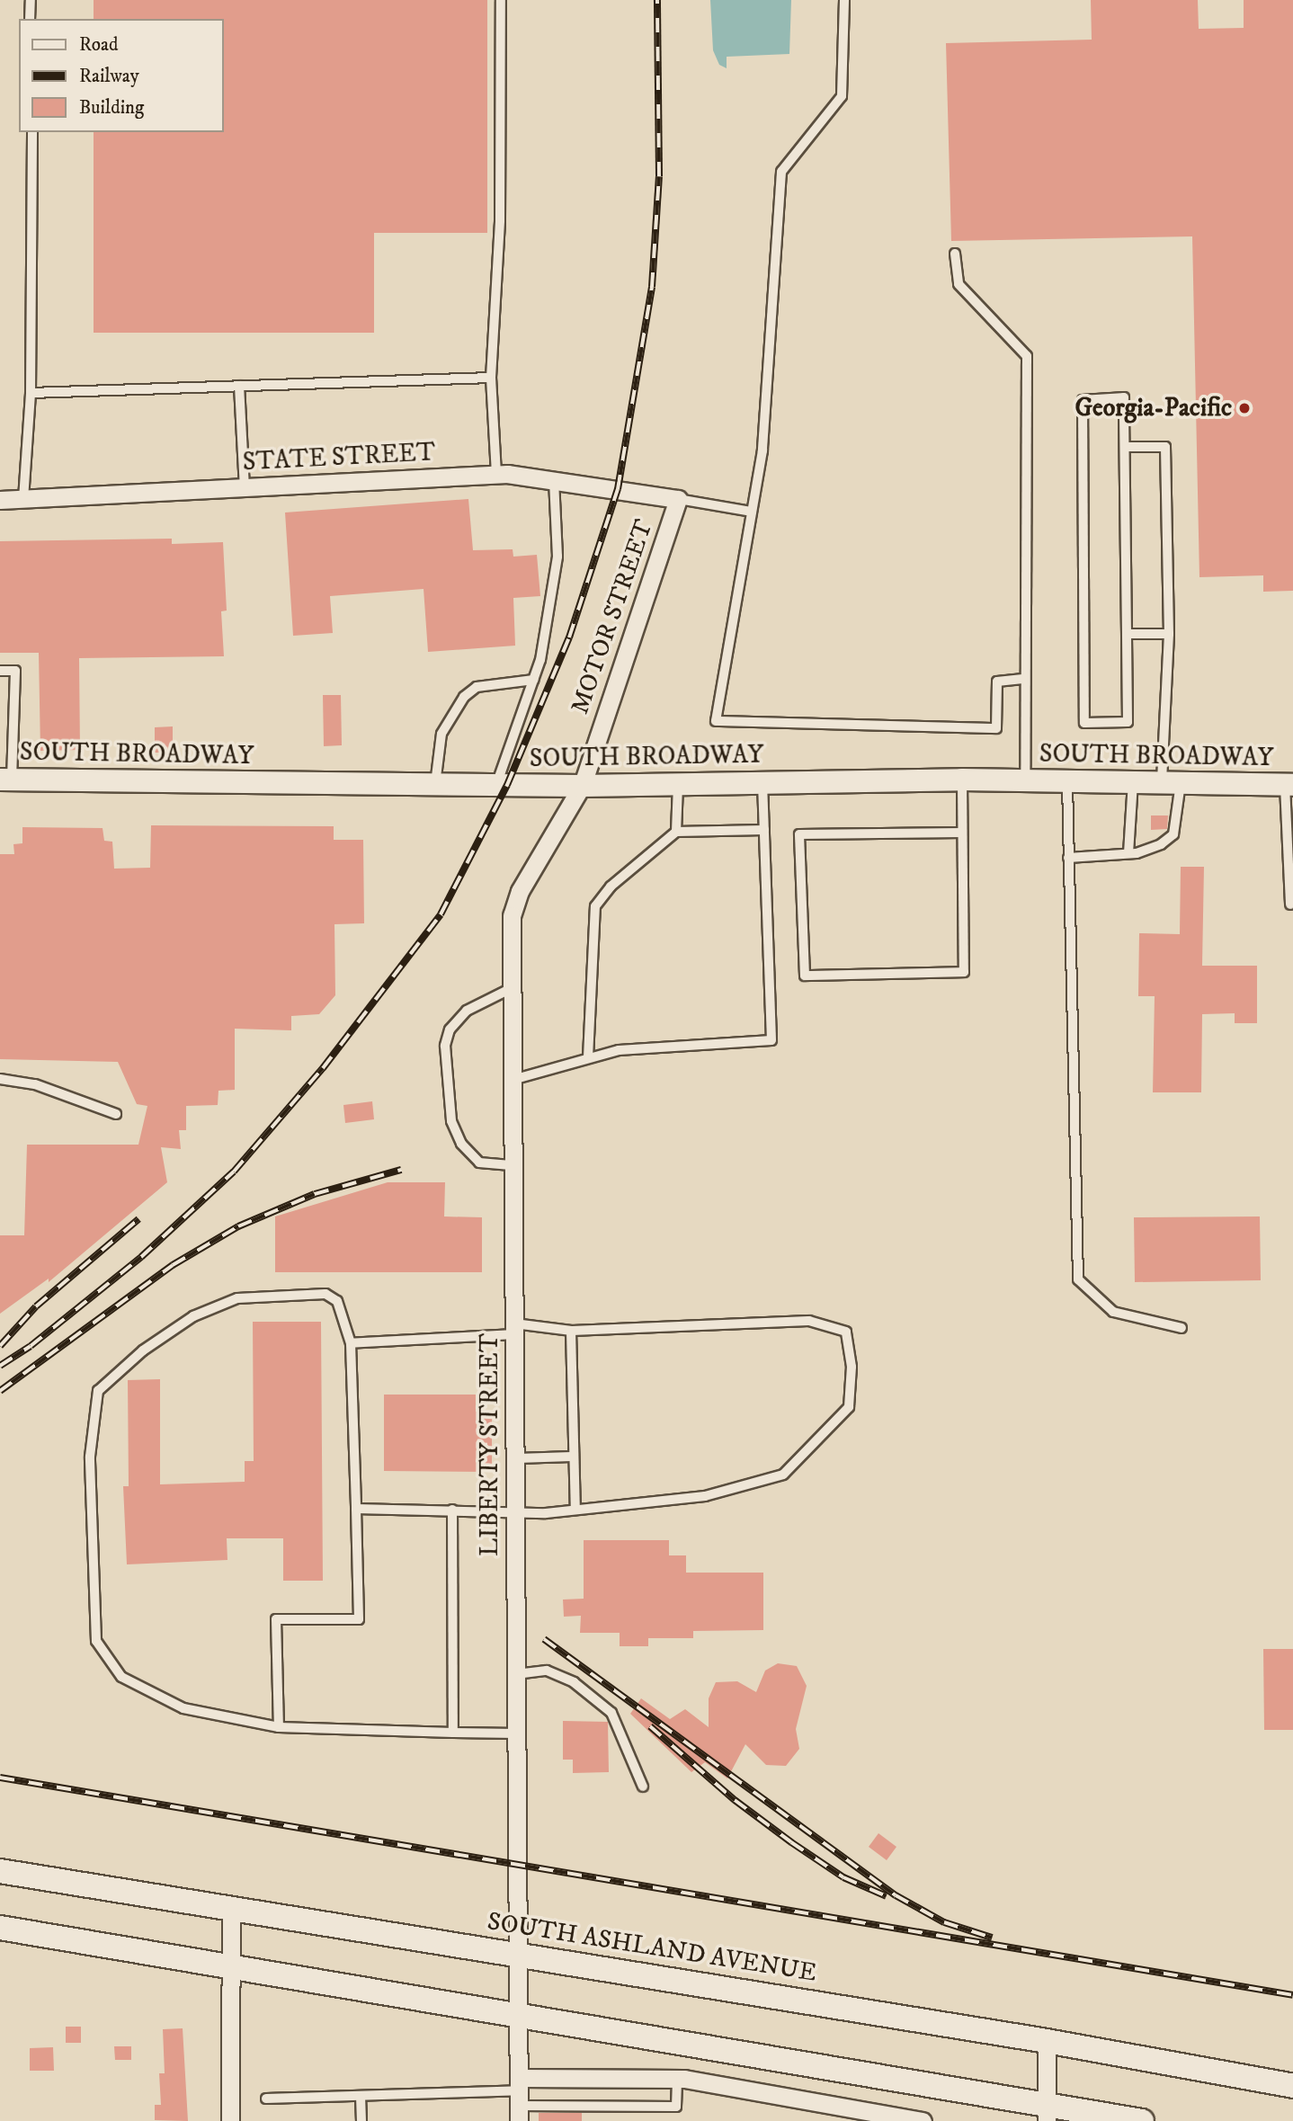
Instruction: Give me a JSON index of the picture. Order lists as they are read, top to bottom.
{
  "streets": {
    "main road": ["SOUTH ASHLAND AVENUE"],
    "street": [
      "STATE STREET",
      "MOTOR STREET",
      "SOUTH BROADWAY",
      "LIBERTY STREET"
    ]
  },
  "crossings": [
    ["STATE STREET", "MOTOR STREET"],
    ["MOTOR STREET", "SOUTH BROADWAY"],
    ["MOTOR STREET", "LIBERTY STREET"],
    ["SOUTH BROADWAY", "LIBERTY STREET"],
    ["LIBERTY STREET", "SOUTH ASHLAND AVENUE"]
  ],
  "places": ["Georgia-Pacific"],
  "legend": ["Road", "Railway", "Building"]
}
